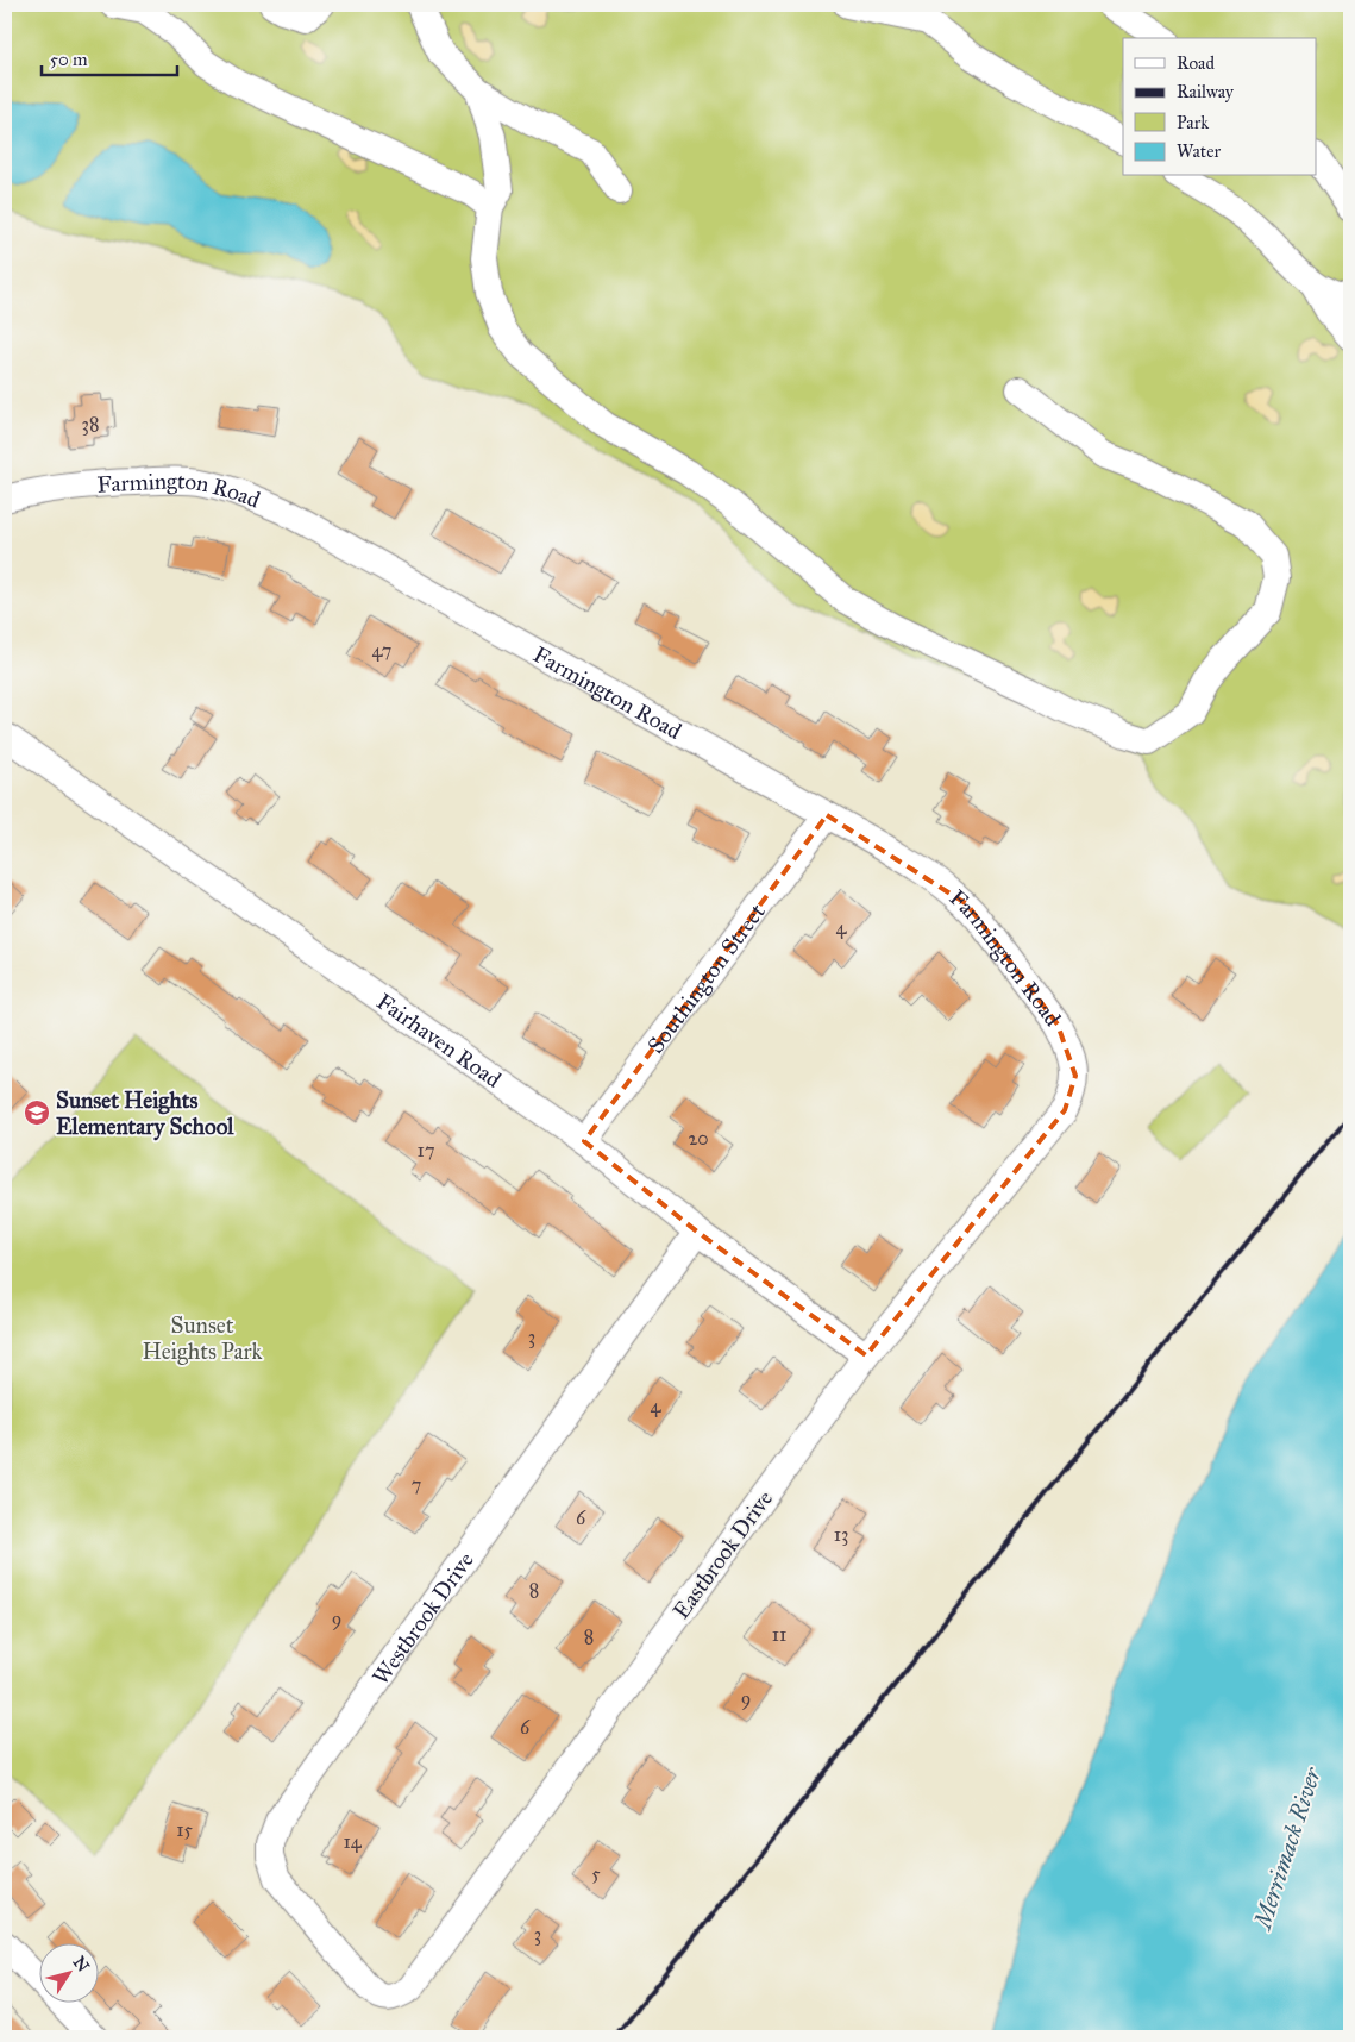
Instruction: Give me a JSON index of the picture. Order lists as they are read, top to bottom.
{
  "streets": {
    "street": [
      "Farmington Road",
      "Southington Street",
      "Fairhaven Road",
      "Eastbrook Drive",
      "Westbrook Drive"
    ]
  },
  "crossings": [
    ["Farmington Road", "Southington Street"],
    ["Farmington Road", "Eastbrook Drive"],
    ["Southington Street", "Fairhaven Road"],
    ["Fairhaven Road", "Eastbrook Drive"],
    ["Fairhaven Road", "Westbrook Drive"],
    ["Eastbrook Drive", "Westbrook Drive"]
  ],
  "water": ["Merrimack River"],
  "parks": ["Sunset Heights Park"],
  "places": {
    "school or university": ["Sunset Heights Elementary School"]
  },
  "house_numbers": [
    "38",
    "47",
    "4",
    "20",
    "17",
    "3",
    "4",
    "7",
    "6",
    "13",
    "8",
    "9",
    "11",
    "8",
    "9",
    "6",
    "15",
    "14",
    "5",
    "3"
  ],
  "legend": [
    "Road",
    "Railway",
    "Park",
    "Water"
  ],
  "scale_bar": "50 m",
  "north": "top right"
}
